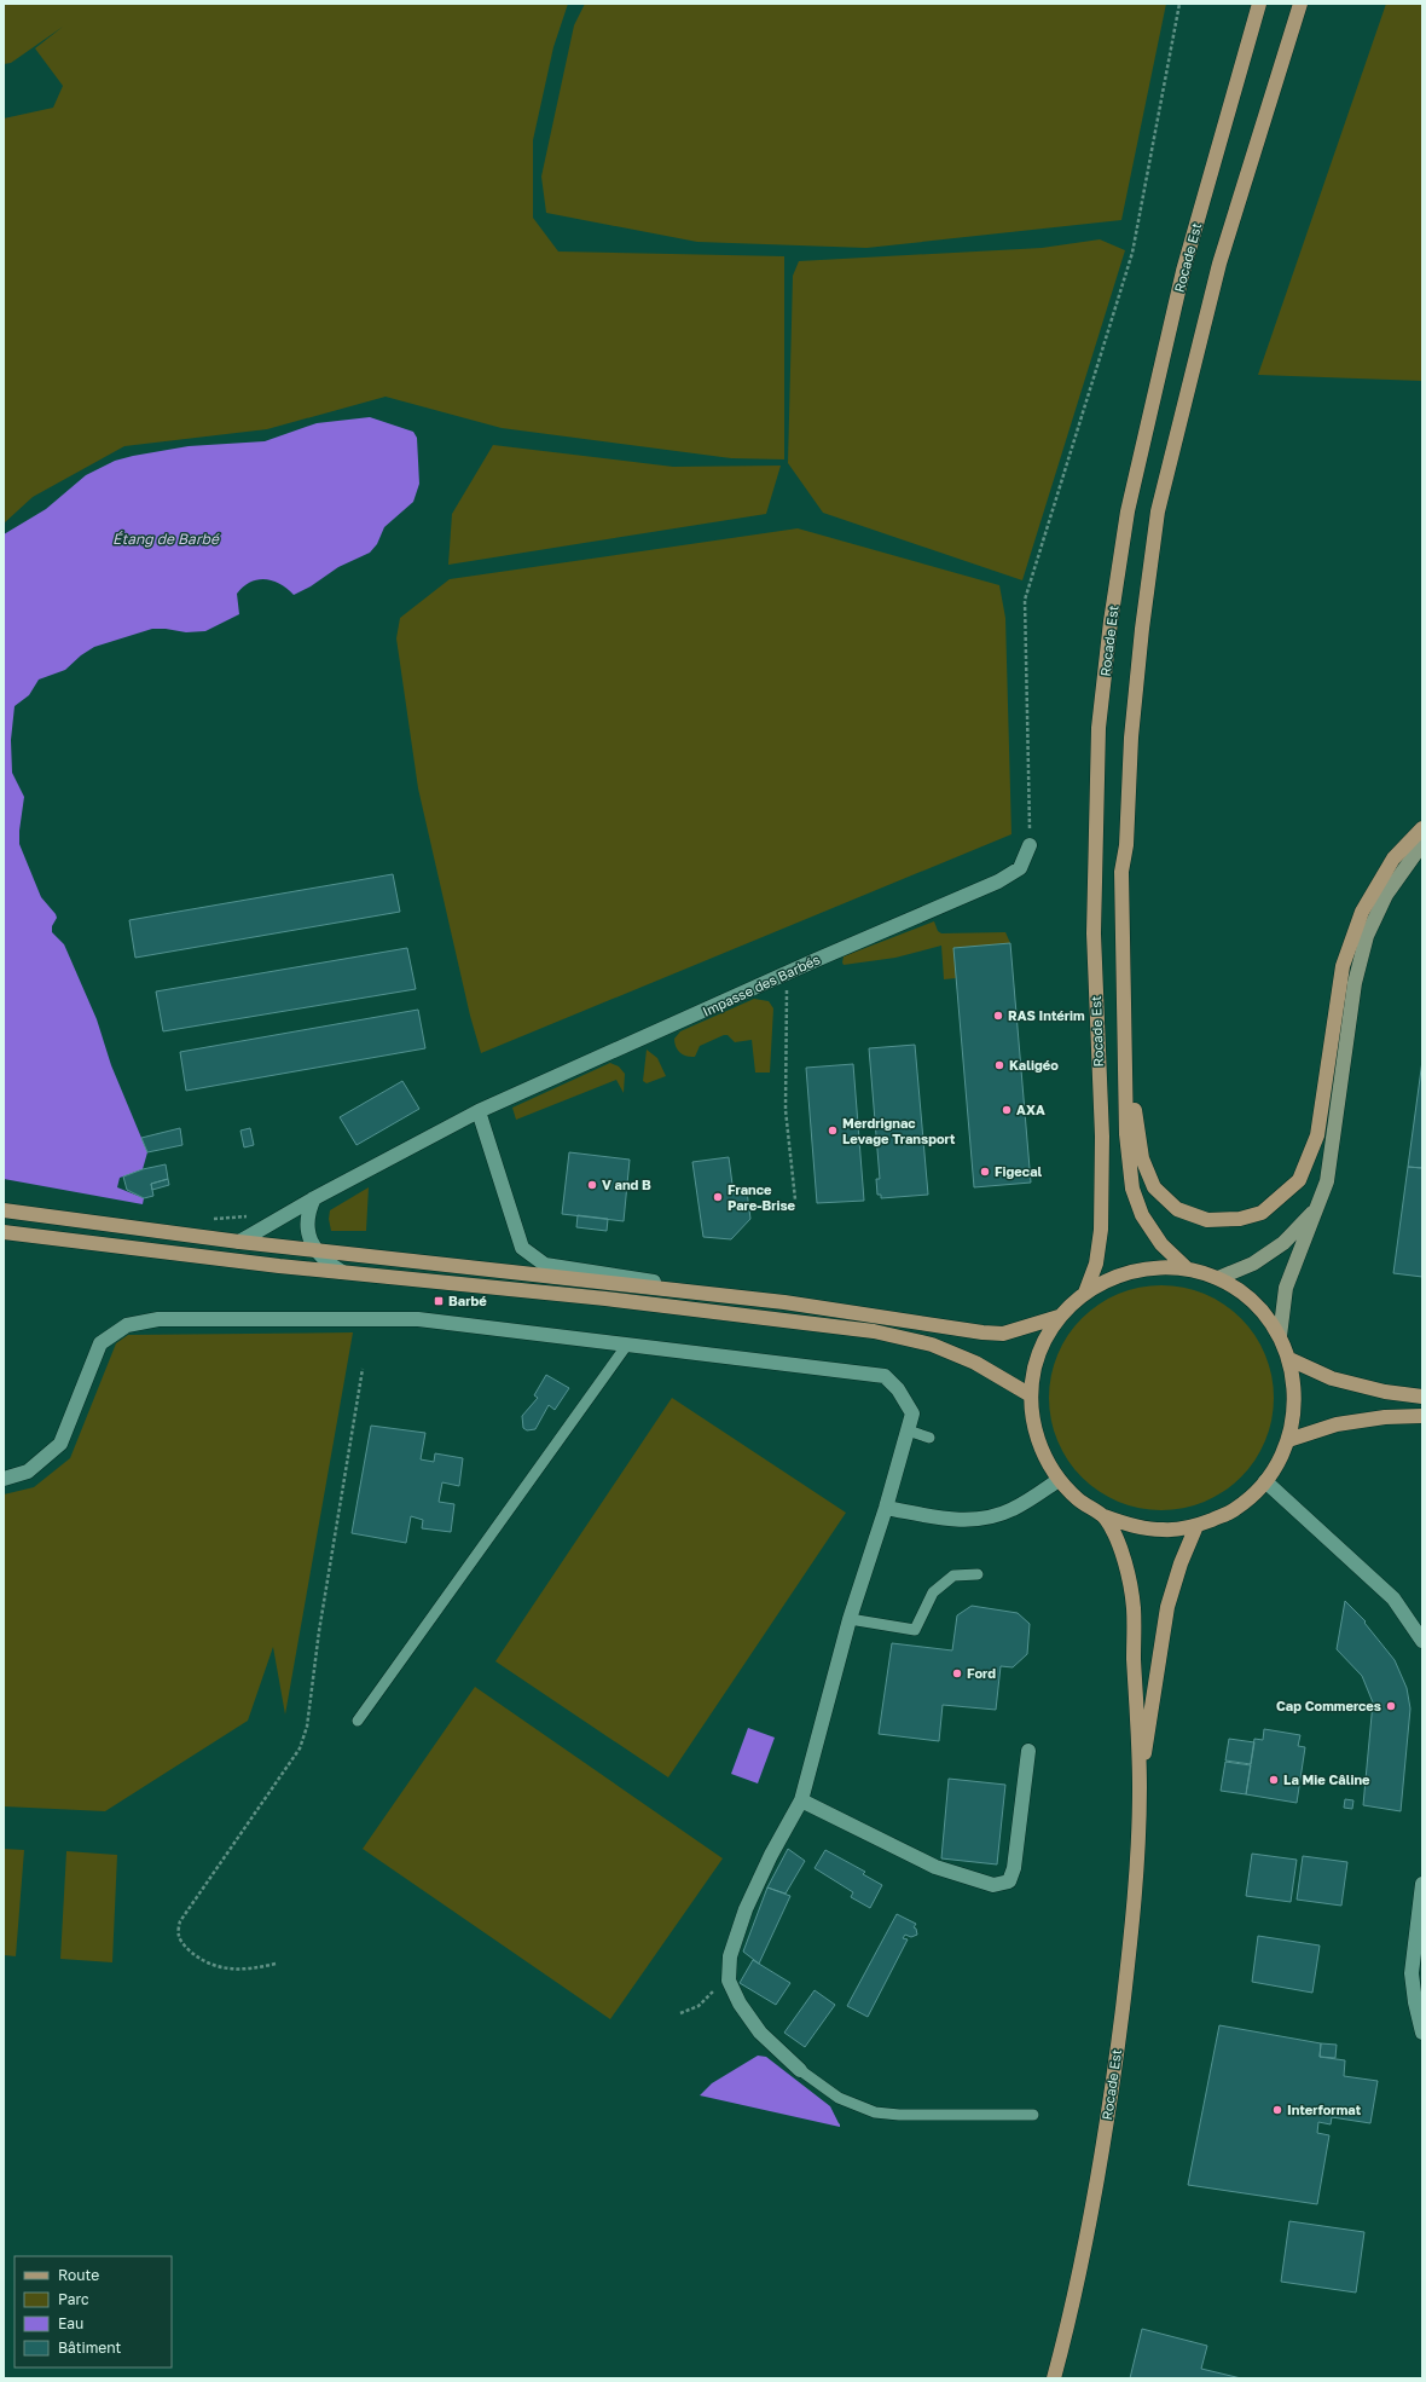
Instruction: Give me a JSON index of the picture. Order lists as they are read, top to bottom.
{
  "streets": {
    "main road": ["Rocade Est"],
    "street": ["Impasse des Barbés"]
  },
  "water": ["Étang de Barbé"],
  "places": {
    "other": [
      "RAS Intérim",
      "Kaligéo",
      "AXA",
      "Merdrignac Levage Transport",
      "Figecal",
      "V and B",
      "France Pare-Brise",
      "Ford",
      "Cap Commerces",
      "La Mie Câline",
      "Interformat"
    ],
    "transit": ["Barbé"]
  },
  "legend": [
    "Route",
    "Parc",
    "Eau",
    "Bâtiment"
  ]
}
